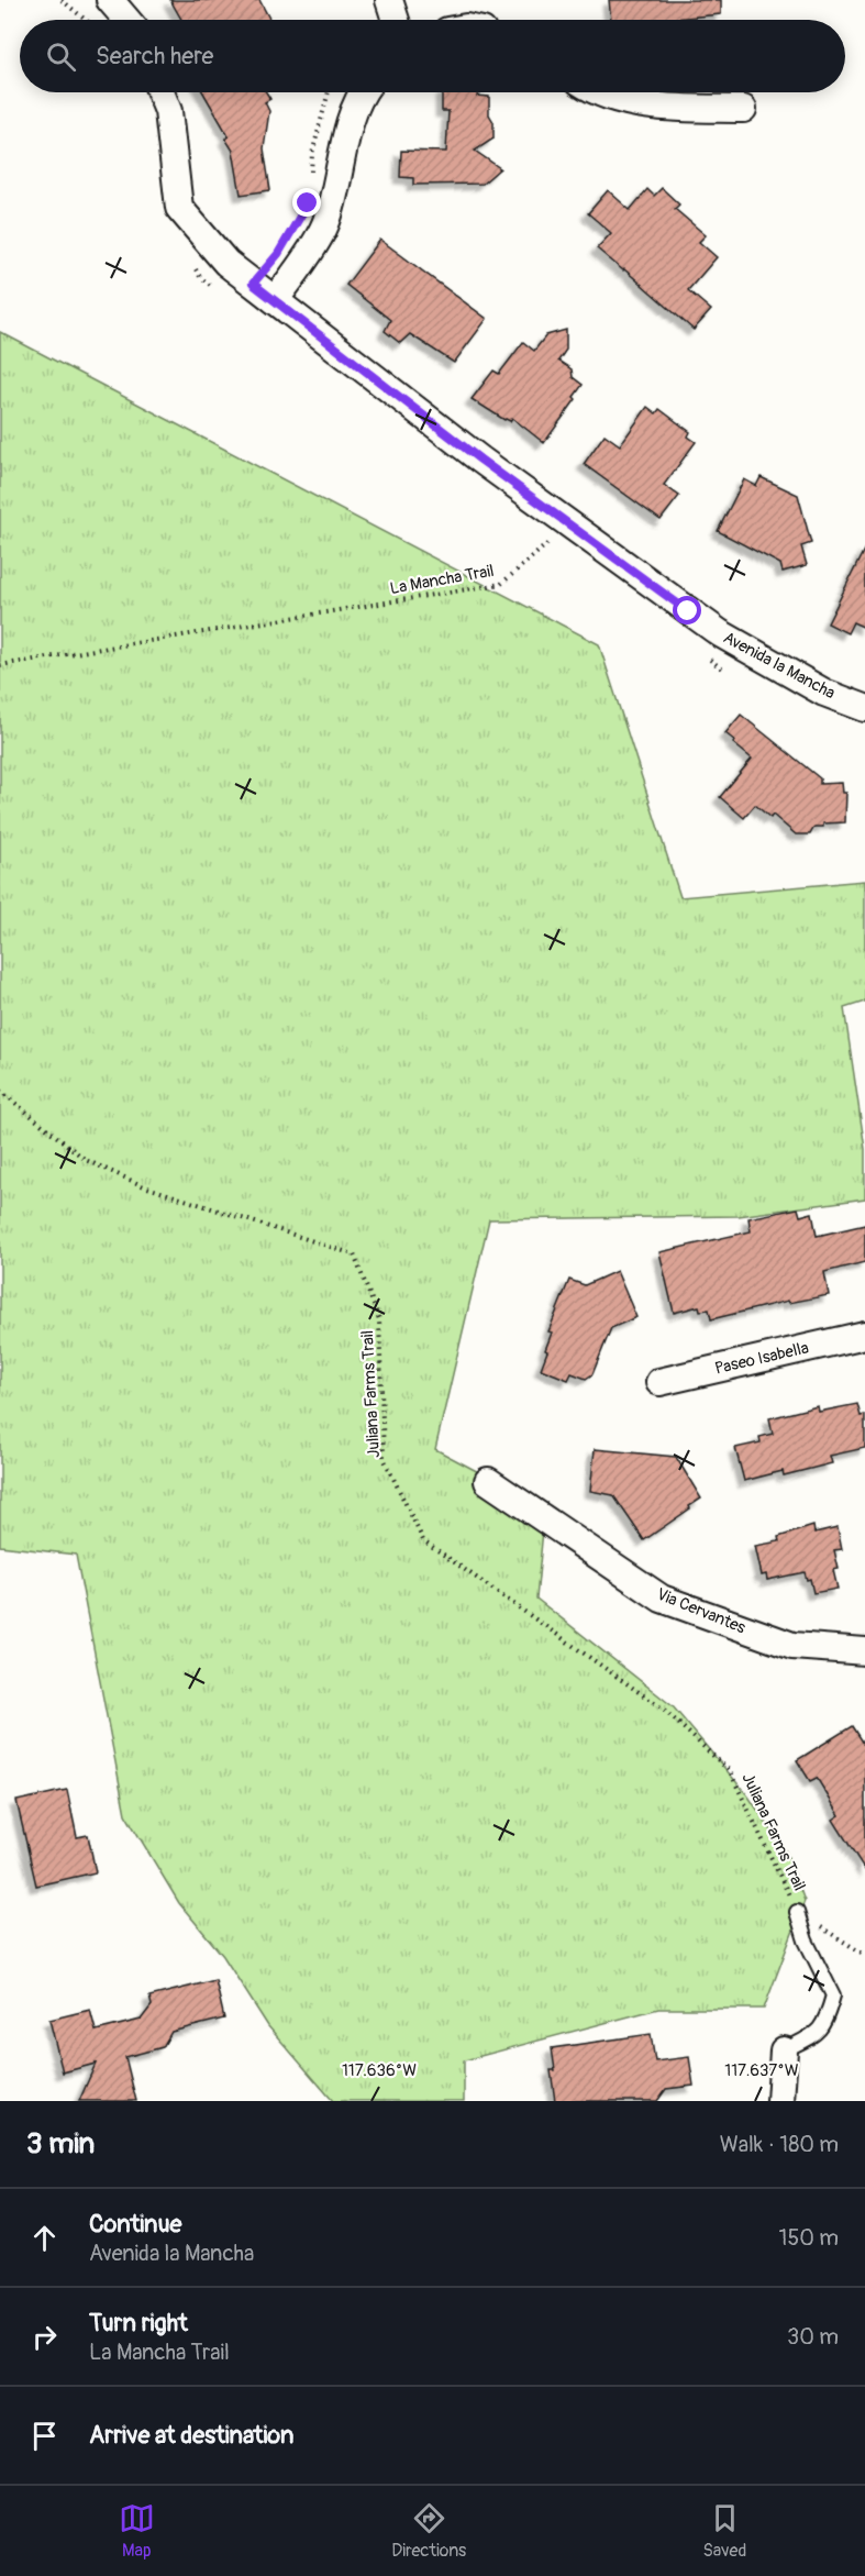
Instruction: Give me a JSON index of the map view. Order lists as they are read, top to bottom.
{
  "streets": {
    "street": ["Avenida la Mancha", "Paseo Isabella", "Via Cervantes"],
    "path": ["La Mancha Trail", "Juliana Farms Trail"]
  },
  "page": {
    "search": "Search here",
    "heading": ["3 min", "Walk · 180 m"],
    "list": [
      ["Continue", "Avenida la Mancha", "150 m"],
      ["Turn right", "La Mancha Trail", "30 m"],
      "Arrive at destination"
    ],
    "nav": ["Map", "Directions", "Saved"]
  },
  "coordinates": ["117.636°W", "117.637°W"]
}
